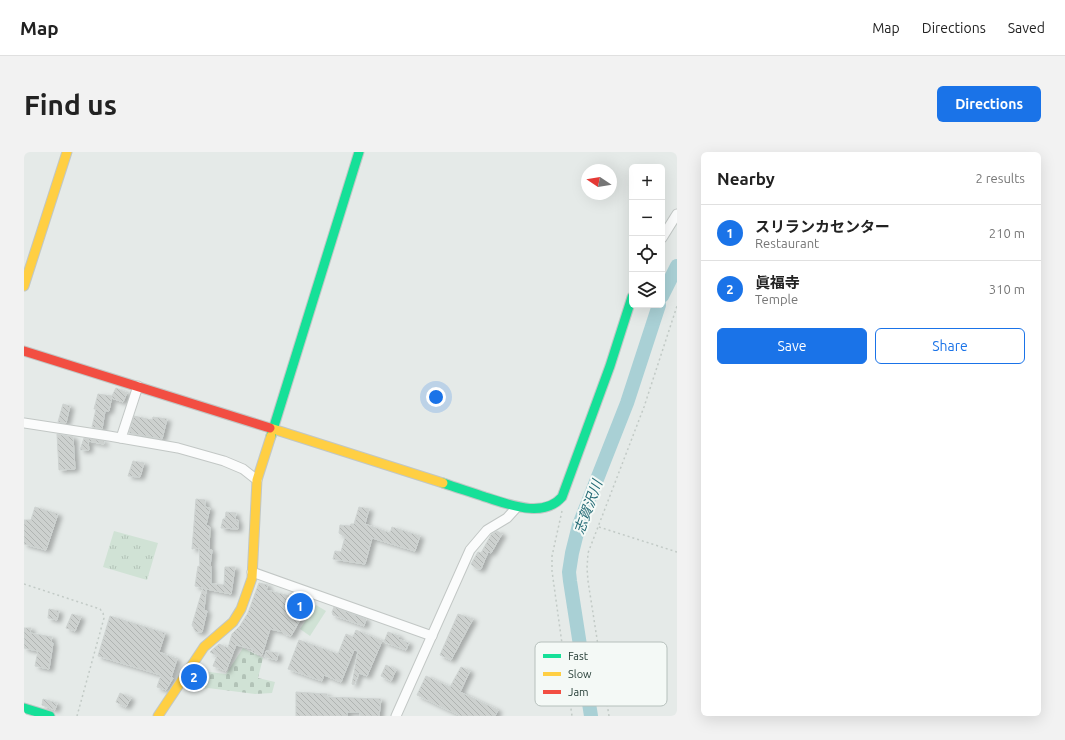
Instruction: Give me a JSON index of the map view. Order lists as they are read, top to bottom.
{
  "water": ["志賀沢川"],
  "legend": ["Fast", "Slow", "Jam"],
  "north": "left",
  "page": {
    "header": "Map",
    "nav": ["Map", "Directions", "Saved"],
    "buttons": [
      "Directions",
      ["Save", "Share"]
    ],
    "title": "Find us",
    "heading": ["Nearby", "2 results"],
    "map_buttons": ["+", "−"],
    "list": [
      {
        "mark": "1",
        "name": "スリランカセンター",
        "note": "Restaurant",
        "value": "210 m"
      },
      {
        "mark": "2",
        "name": "眞福寺",
        "note": "Temple",
        "value": "310 m"
      }
    ],
    "pins": ["1", "2"]
  }
}
